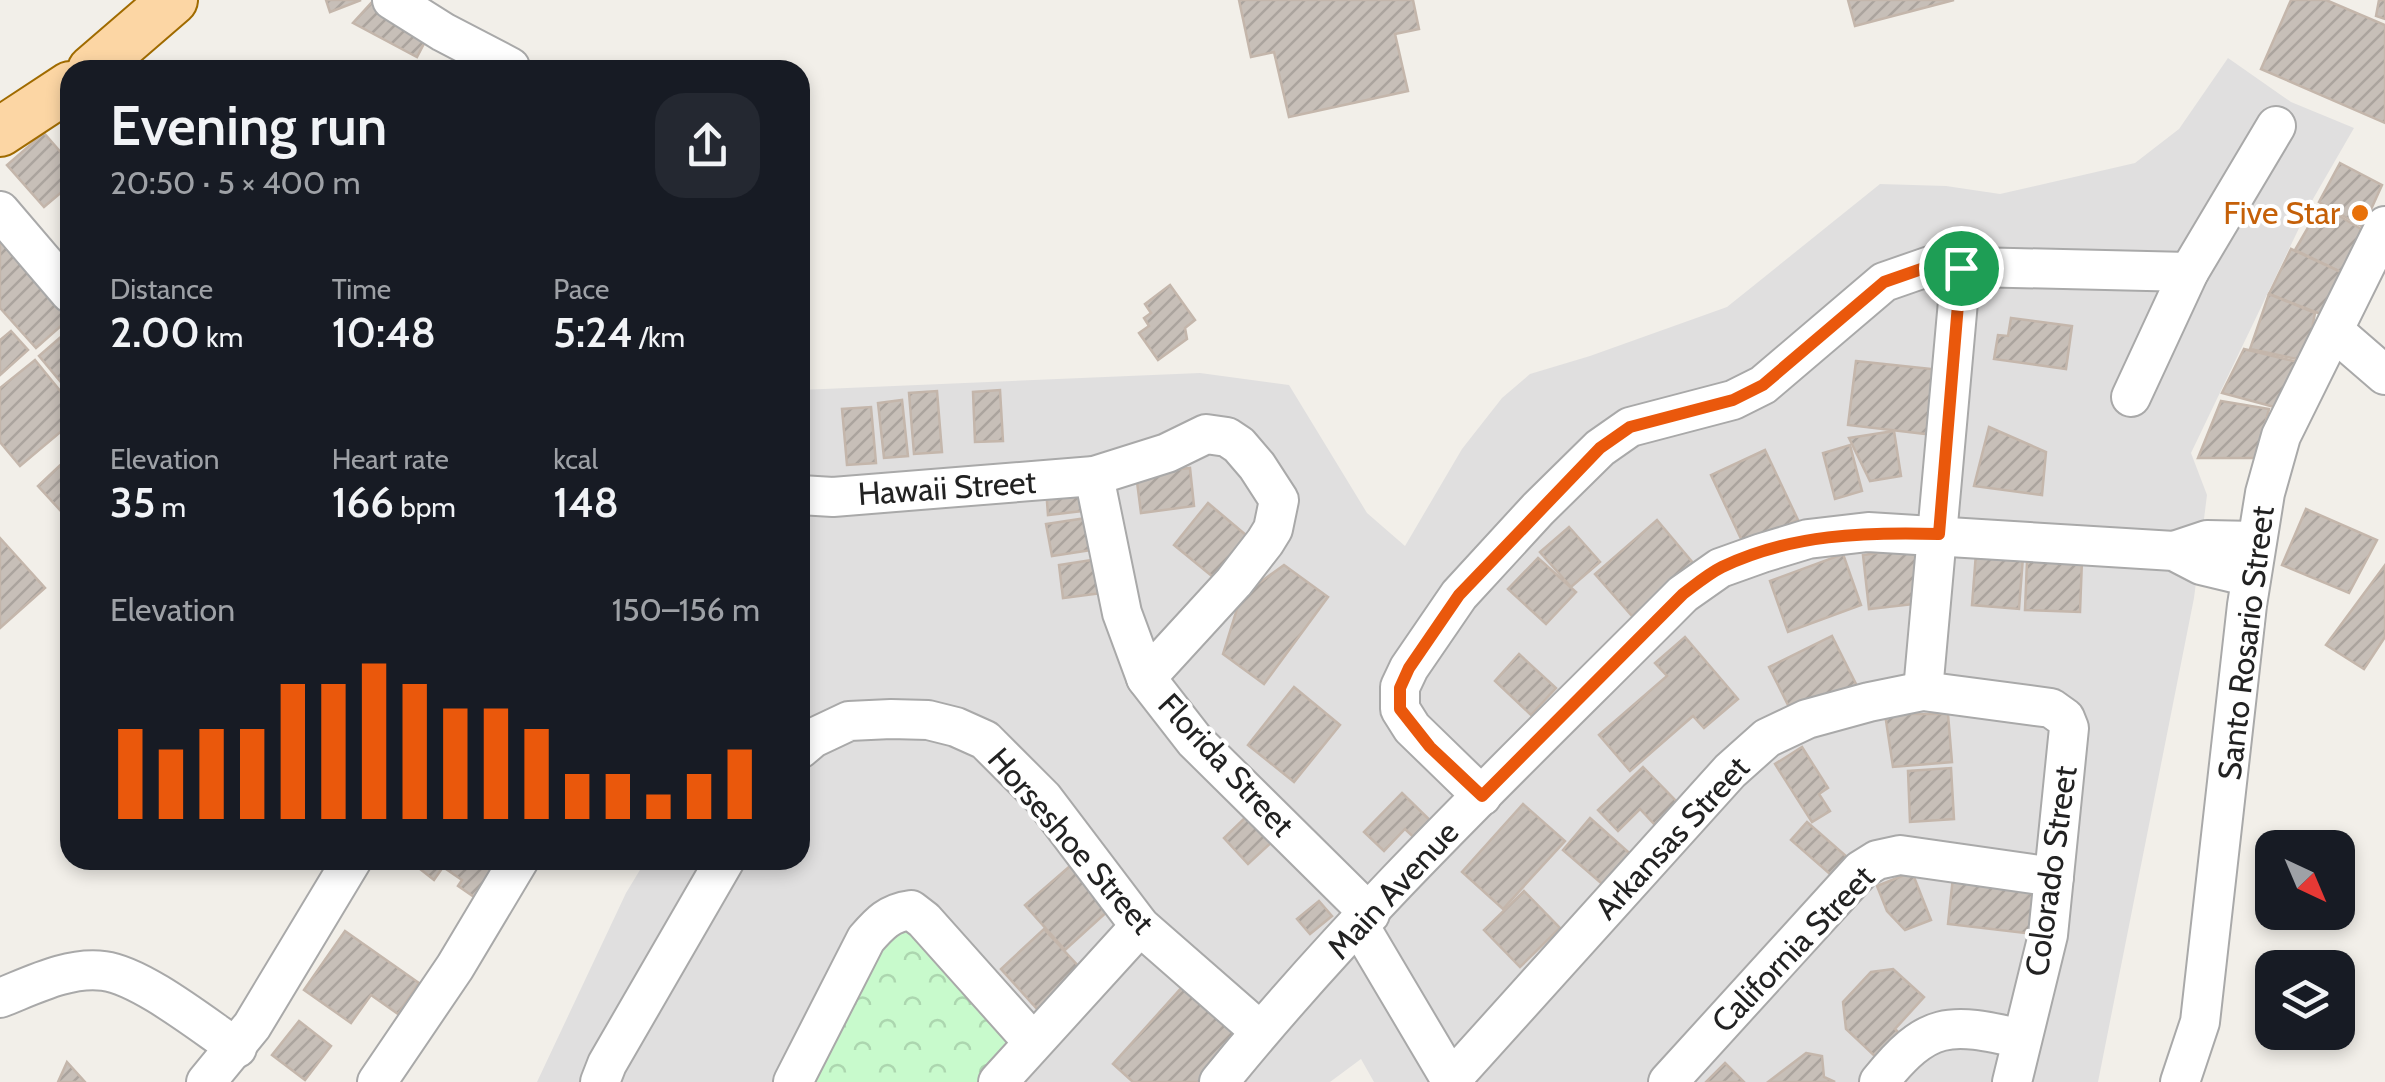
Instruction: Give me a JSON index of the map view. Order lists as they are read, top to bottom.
{
  "streets": {
    "street": [
      "Hawaii Street",
      "Santo Rosario Street",
      "Florida Street",
      "Arkansas Street",
      "Horseshoe Street",
      "Colorado Street",
      "Main Avenue",
      "California Street"
    ]
  },
  "crossings": [
    ["Hawaii Street", "Florida Street"],
    ["Santo Rosario Street", "Main Avenue"],
    ["Florida Street", "Main Avenue"],
    ["Arkansas Street", "Colorado Street"],
    ["Horseshoe Street", "Main Avenue"],
    ["Colorado Street", "California Street"]
  ],
  "places": ["Five Star"],
  "north": "bottom right",
  "page": {
    "heading": ["Evening run", "20:50 · 5 × 400 m"],
    "stats": [
      ["Distance", "2.00 km"],
      ["Time", "10:48"],
      ["Pace", "5:24 /km"],
      ["Elevation", "35 m"],
      ["Heart rate", "166 bpm"],
      ["kcal", "148"]
    ],
    "chart": ["Elevation", "150–156 m"]
  }
}
